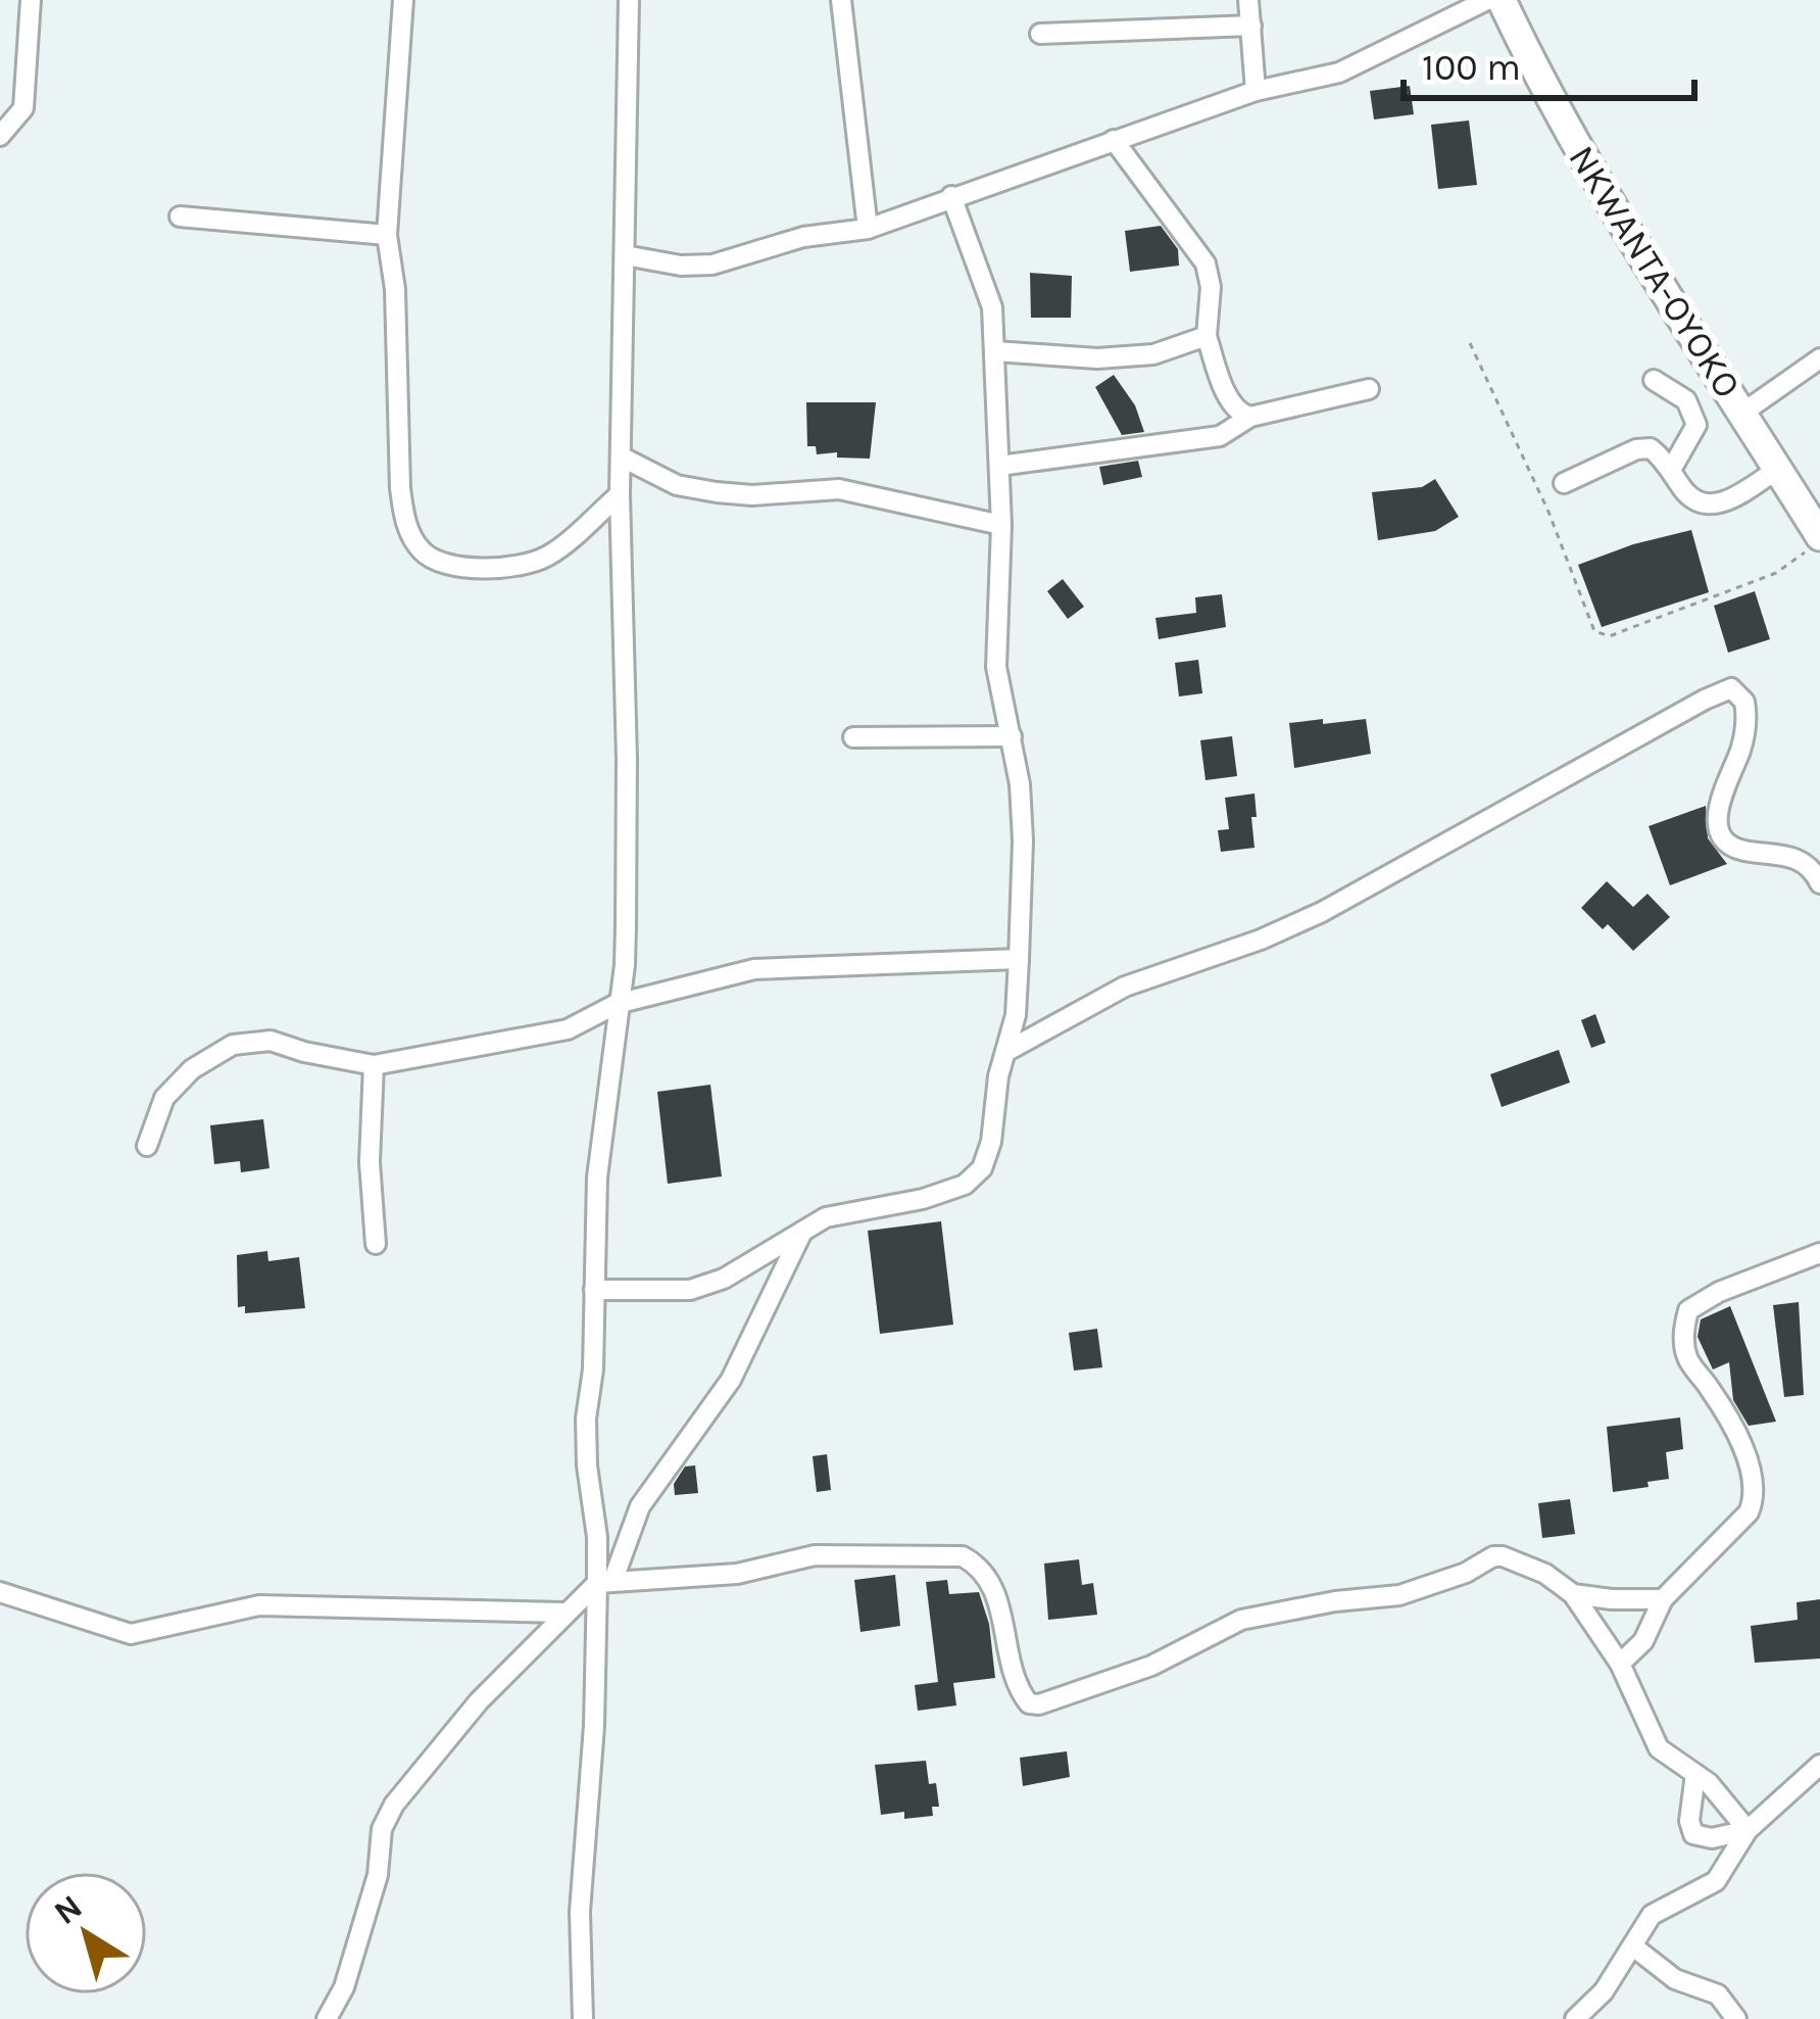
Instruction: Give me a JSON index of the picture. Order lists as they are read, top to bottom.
{
  "streets": {
    "street": ["NKWANTA-OYOKO"]
  },
  "scale_bar": "100 m",
  "north": "top left"
}
